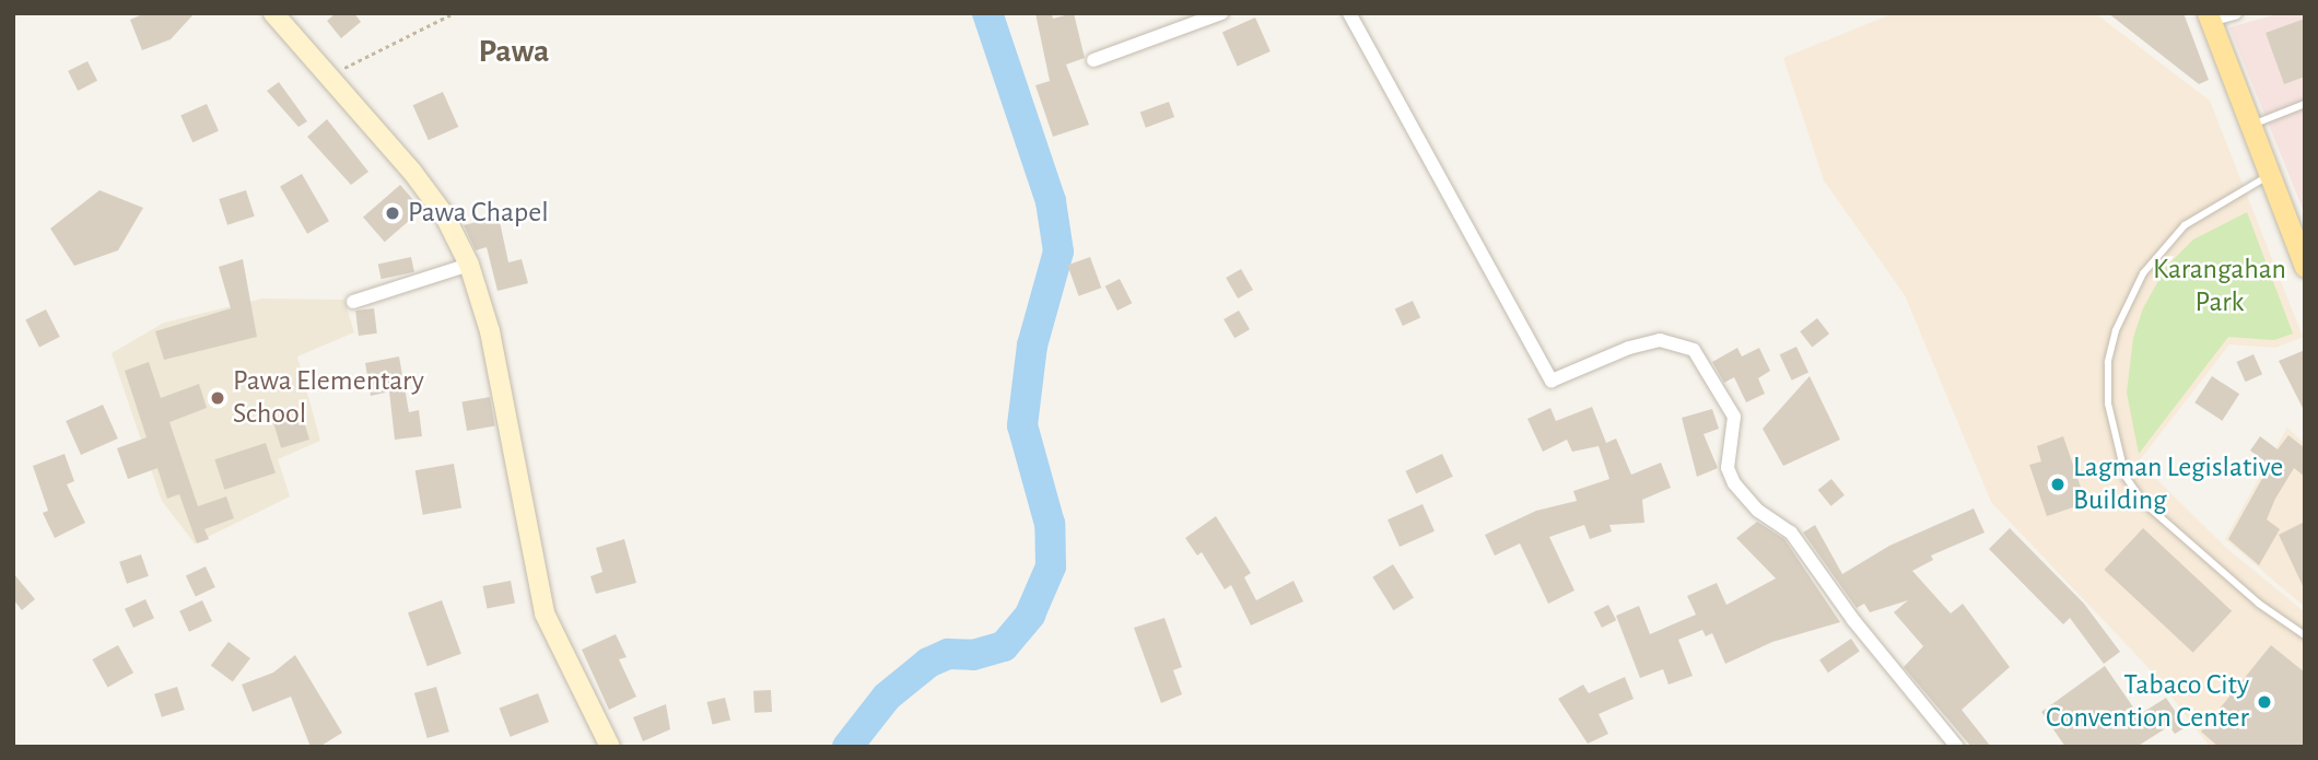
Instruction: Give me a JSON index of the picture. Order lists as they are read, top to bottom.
{
  "districts": ["Pawa"],
  "parks": ["Karangahan Park"],
  "places": [
    "Pawa Chapel",
    "Pawa Elementary School",
    "Lagman Legislative Building",
    "Tabaco City Convention Center"
  ]
}
